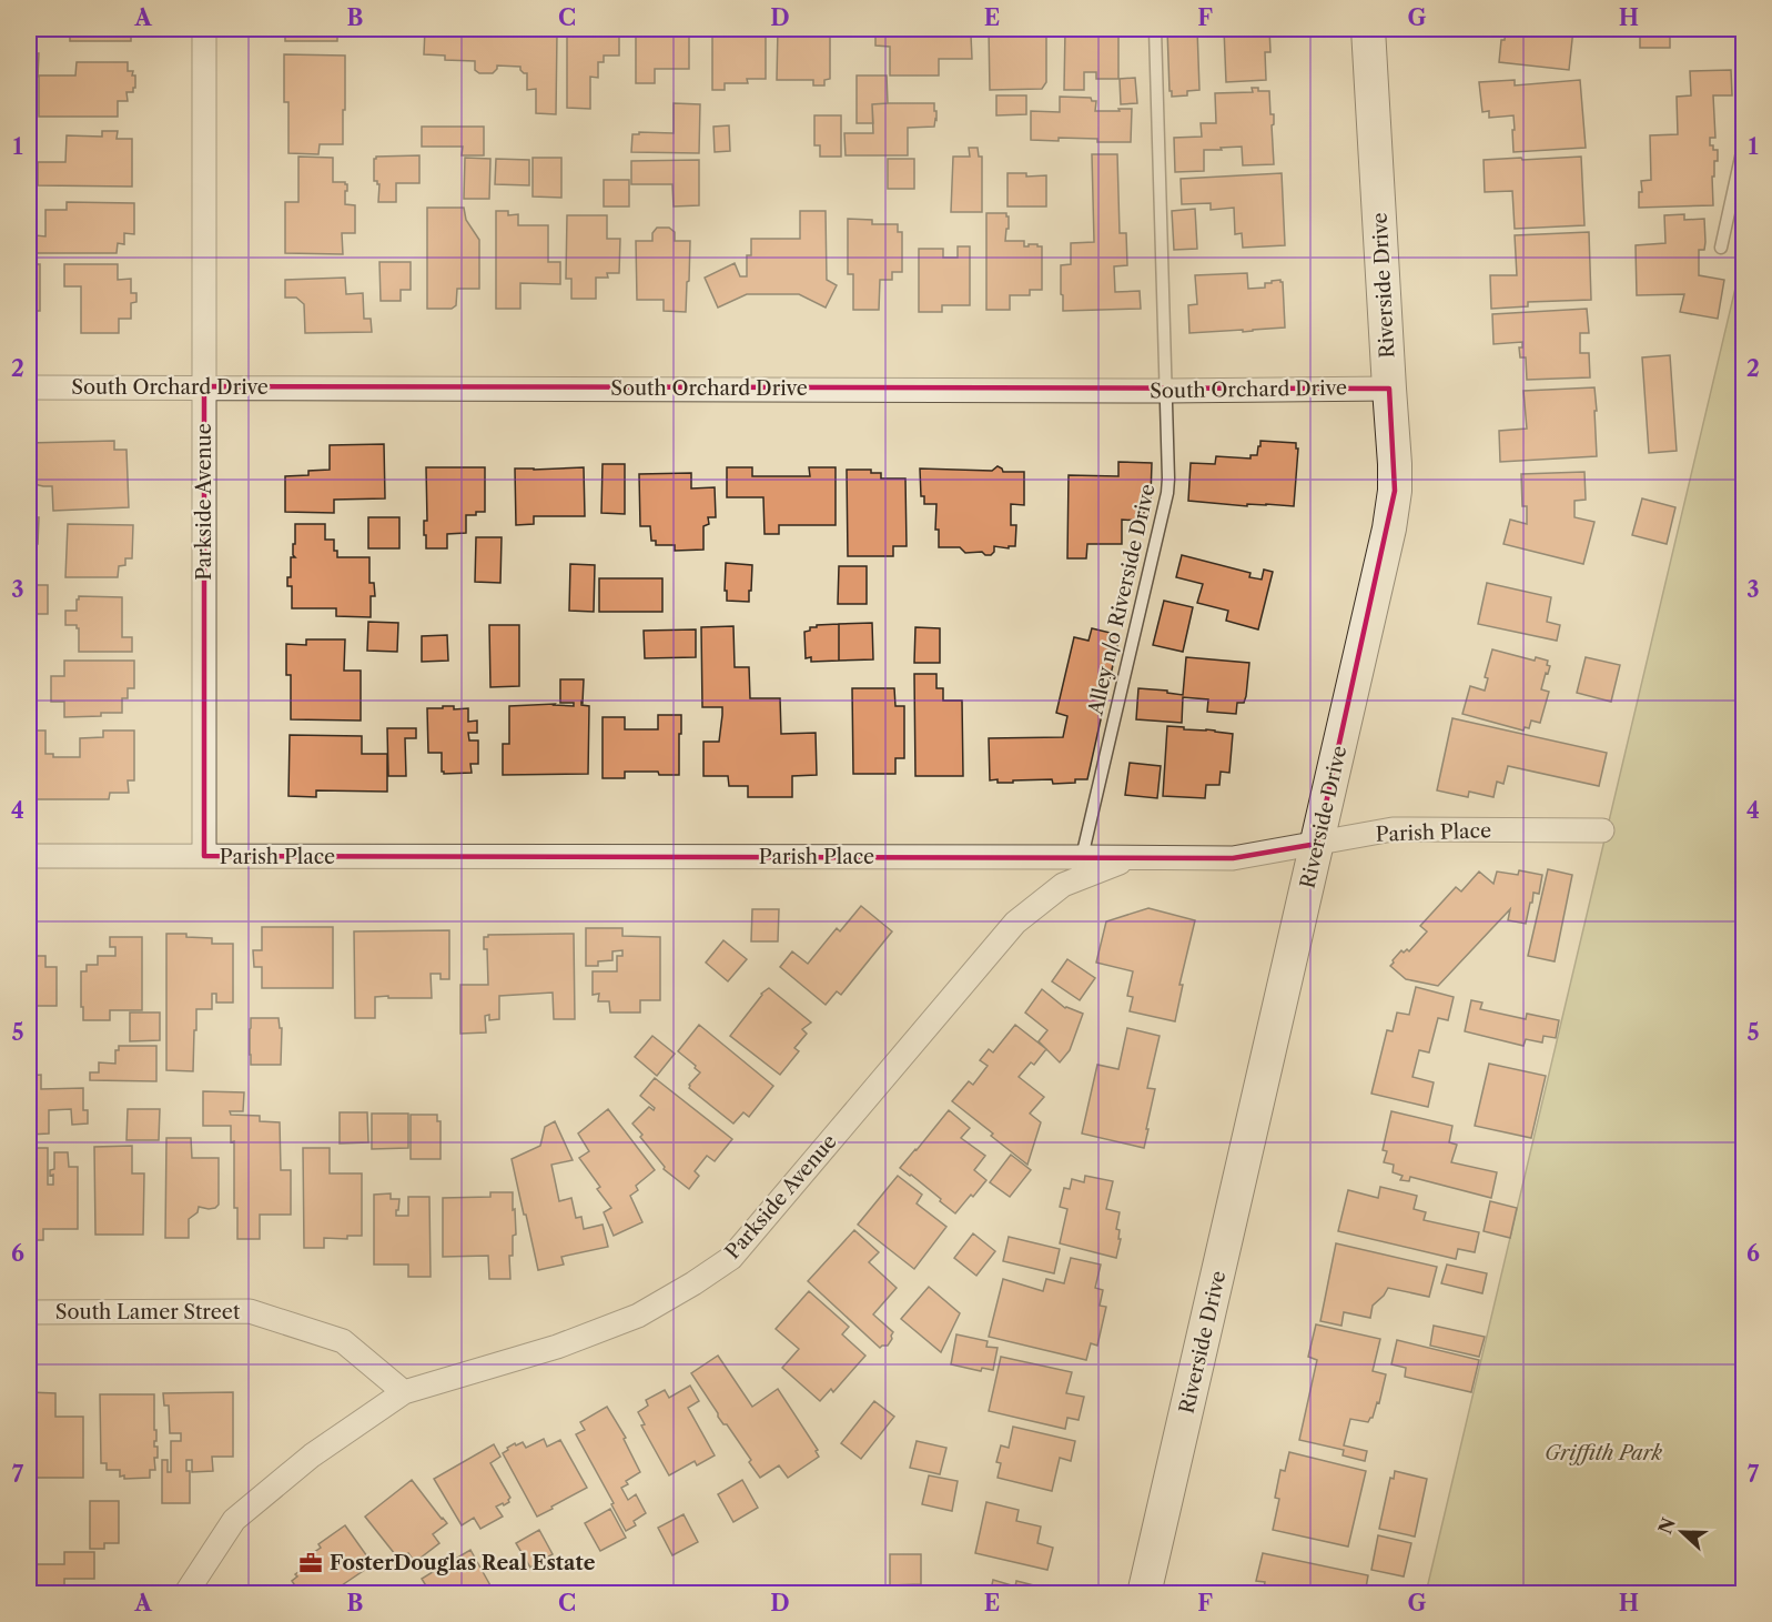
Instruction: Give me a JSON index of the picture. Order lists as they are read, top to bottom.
{
  "streets": {
    "main road": ["Riverside Drive"],
    "street": [
      "South Orchard Drive",
      "Parkside Avenue",
      "Parish Place",
      "South Lamer Street"
    ],
    "lane": ["Alley n/o Riverside Drive"]
  },
  "crossings": [
    ["Riverside Drive", "South Orchard Drive"],
    ["Riverside Drive", "Parish Place"],
    ["South Orchard Drive", "Parkside Avenue"],
    ["South Orchard Drive", "Alley n/o Riverside Drive"],
    ["Parkside Avenue", "Parish Place"],
    ["Parkside Avenue", "South Lamer Street"],
    ["Alley n/o Riverside Drive", "Parish Place"]
  ],
  "parks": ["Griffith Park"],
  "places": {
    "office": ["FosterDouglas Real Estate"]
  },
  "north": "left",
  "grid": {
    "columns": [
      "A",
      "B",
      "C",
      "D",
      "E",
      "F",
      "G",
      "H"
    ],
    "rows": [
      "1",
      "2",
      "3",
      "4",
      "5",
      "6",
      "7"
    ]
  }
}
